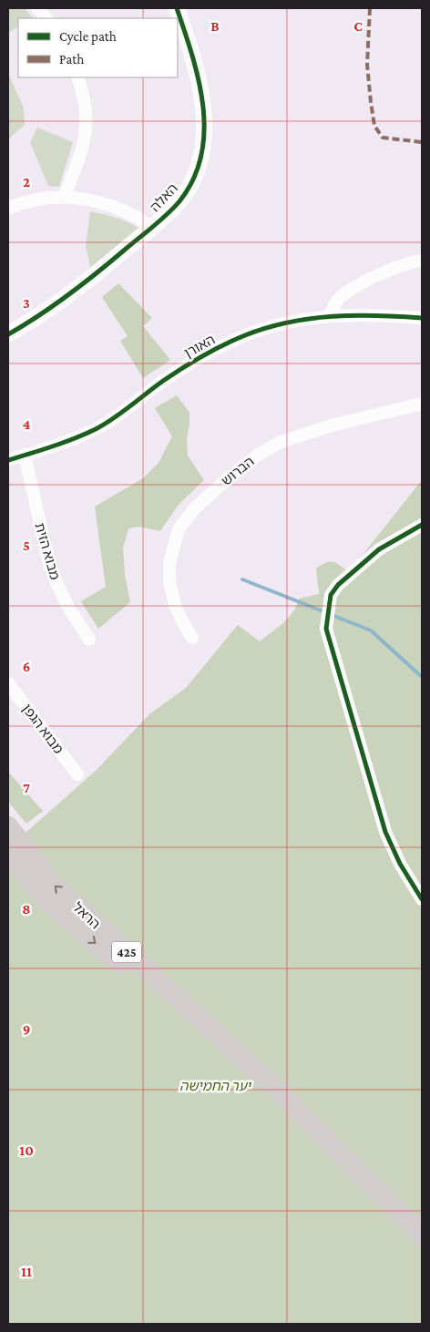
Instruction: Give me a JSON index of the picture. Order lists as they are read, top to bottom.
{
  "streets": {
    "main road": ["הראל", "425"],
    "street": [
      "האלה",
      "האורן",
      "הברוש",
      "מבוא הזית",
      "מבוא הגפן"
    ]
  },
  "crossings": [
    ["האורן", "מבוא הזית"]
  ],
  "parks": ["יער החמישה"],
  "legend": ["Cycle path", "Path"],
  "grid": {
    "columns": ["B", "C"],
    "rows": [
      "2",
      "3",
      "4",
      "5",
      "6",
      "7",
      "8",
      "9",
      "10",
      "11"
    ]
  }
}
